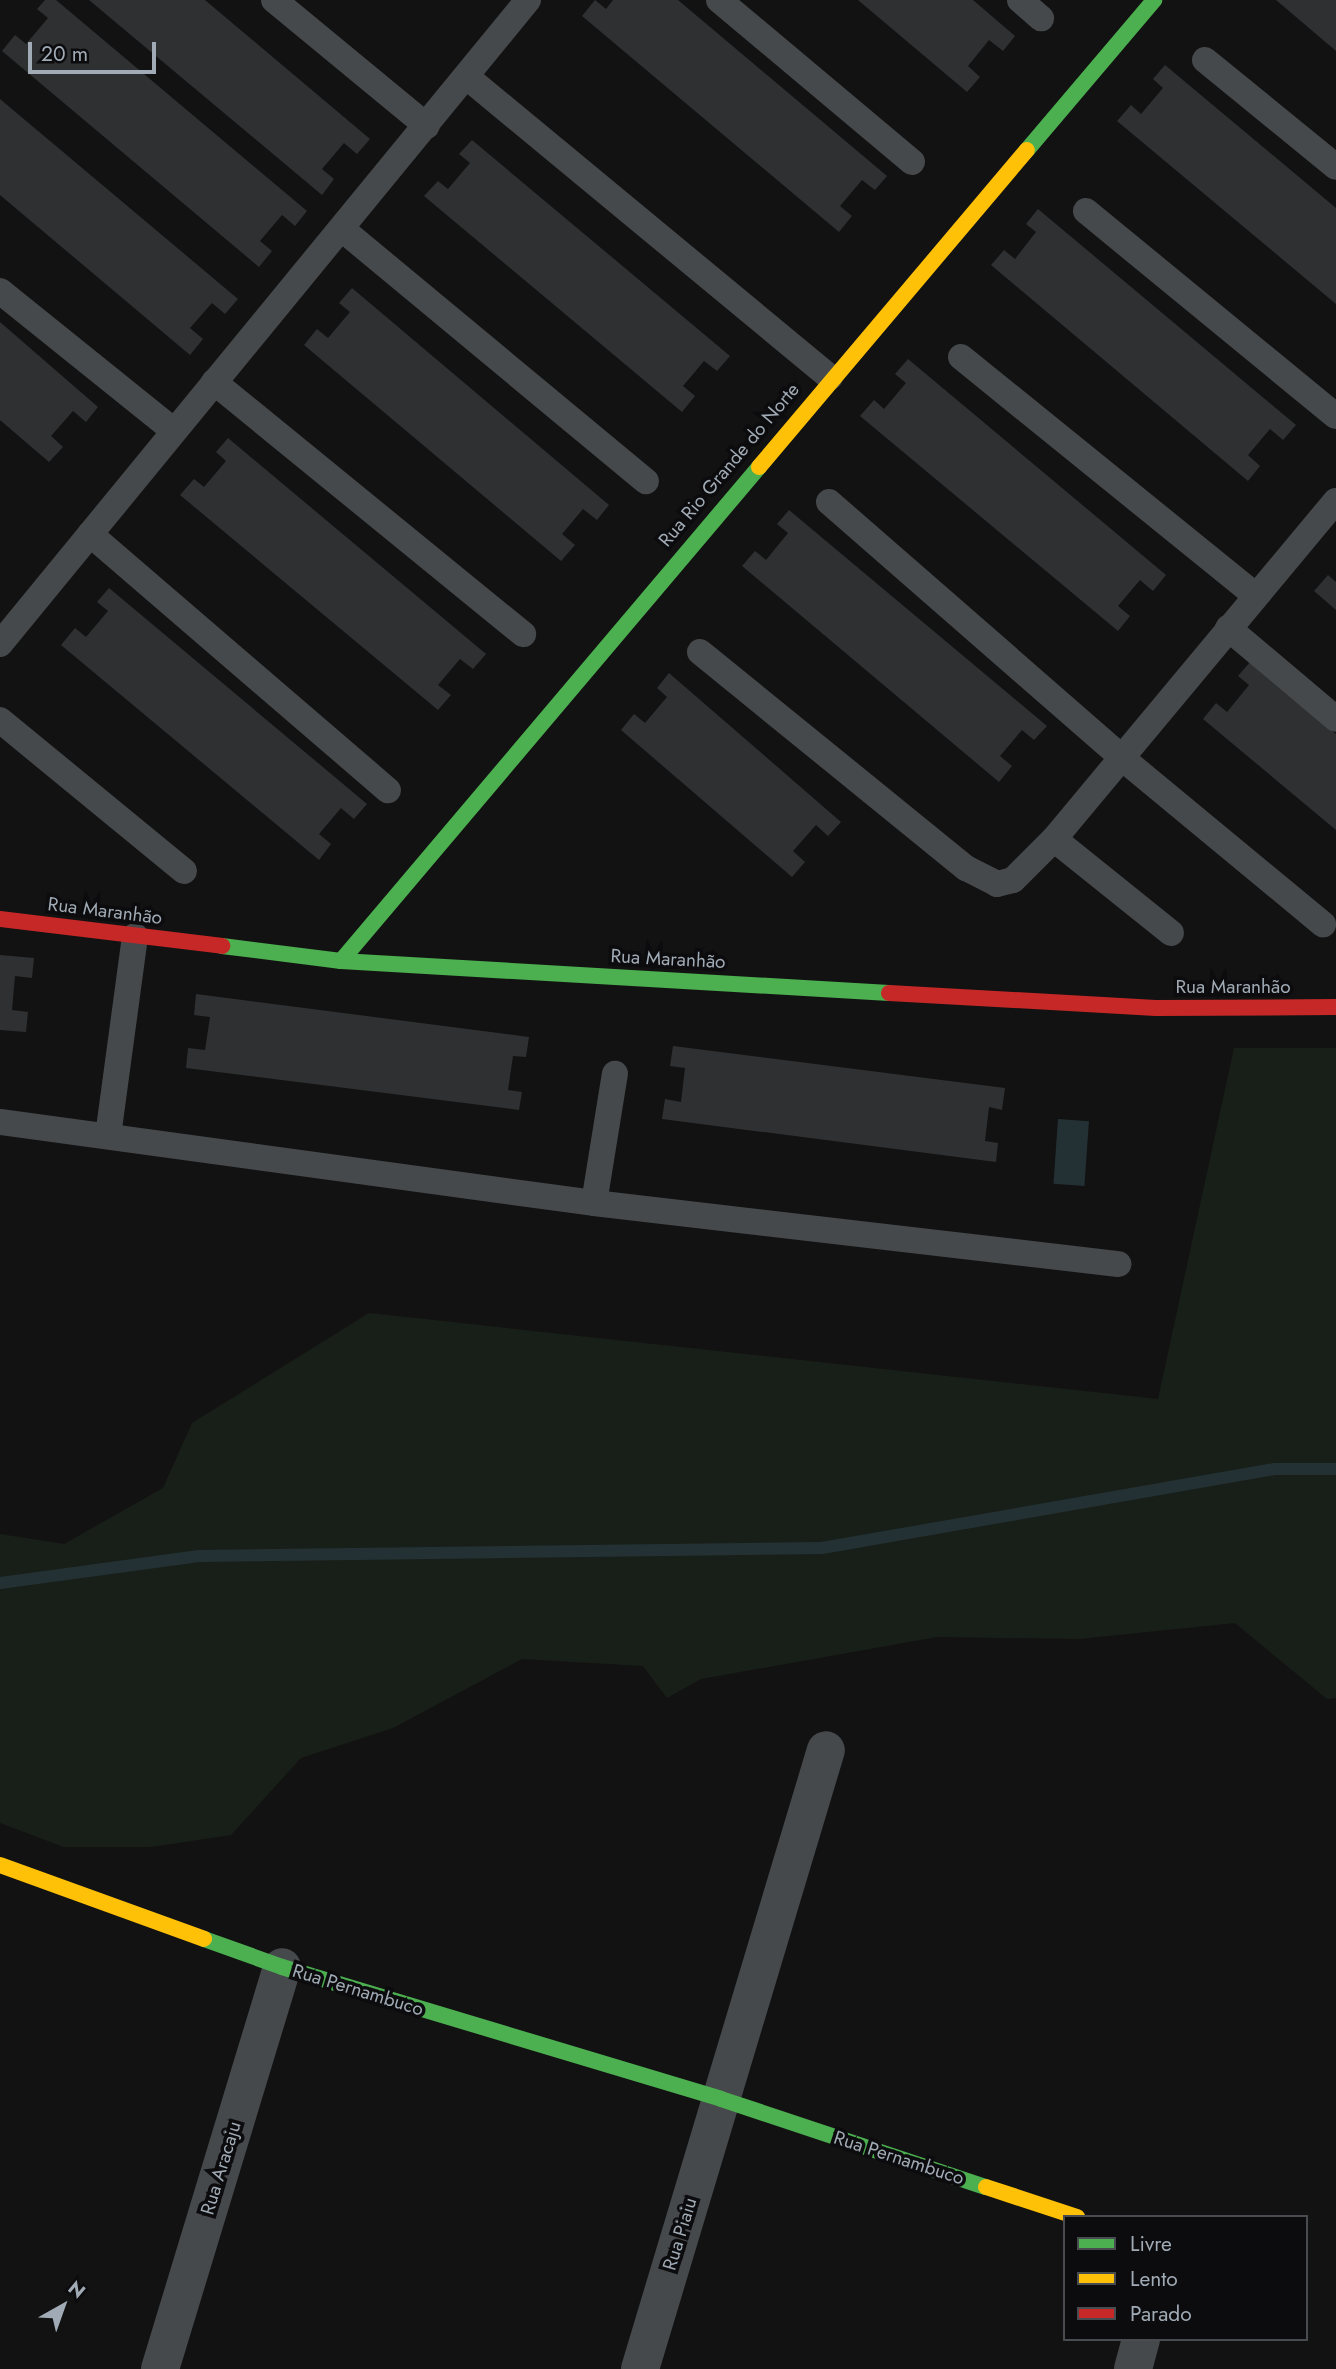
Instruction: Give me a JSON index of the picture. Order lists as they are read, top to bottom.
{
  "streets": {
    "street": [
      "Rua Rio Grande do Norte",
      "Rua Maranhão",
      "Rua Pernambuco",
      "Rua Aracaju",
      "Rua Piaiu"
    ]
  },
  "crossings": [
    ["Rua Rio Grande do Norte", "Rua Maranhão"],
    ["Rua Pernambuco", "Rua Aracaju"],
    ["Rua Pernambuco", "Rua Piaiu"]
  ],
  "legend": ["Livre", "Lento", "Parado"],
  "scale_bar": "20 m",
  "north": "top right"
}
